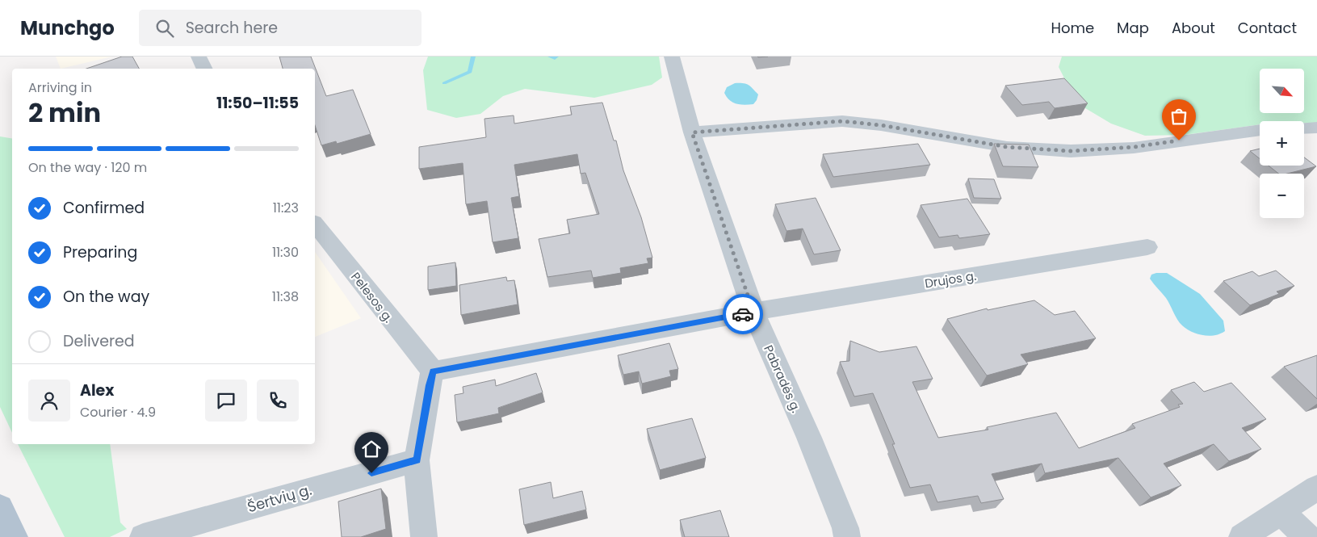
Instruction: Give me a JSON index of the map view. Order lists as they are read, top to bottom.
{
  "streets": {
    "street": [
      "Drujos g.",
      "Pelesos g.",
      "Pabradės g.",
      "Šertvių g."
    ]
  },
  "crossings": [
    ["Drujos g.", "Pelesos g."],
    ["Drujos g.", "Pabradės g."]
  ],
  "north": "bottom right",
  "page": {
    "header": "Munchgo",
    "search": "Search here",
    "nav": [
      "Home",
      "Map",
      "About",
      "Contact"
    ],
    "map_buttons": ["+", "−"],
    "heading": ["2 min", "Arriving in", "11:50–11:55"],
    "panel": ["Alex", "Courier · 4.9"],
    "bar": "On the way · 120 m",
    "list": [
      ["Confirmed", "11:23"],
      ["Preparing", "11:30"],
      ["On the way", "11:38"],
      "Delivered"
    ]
  }
}
